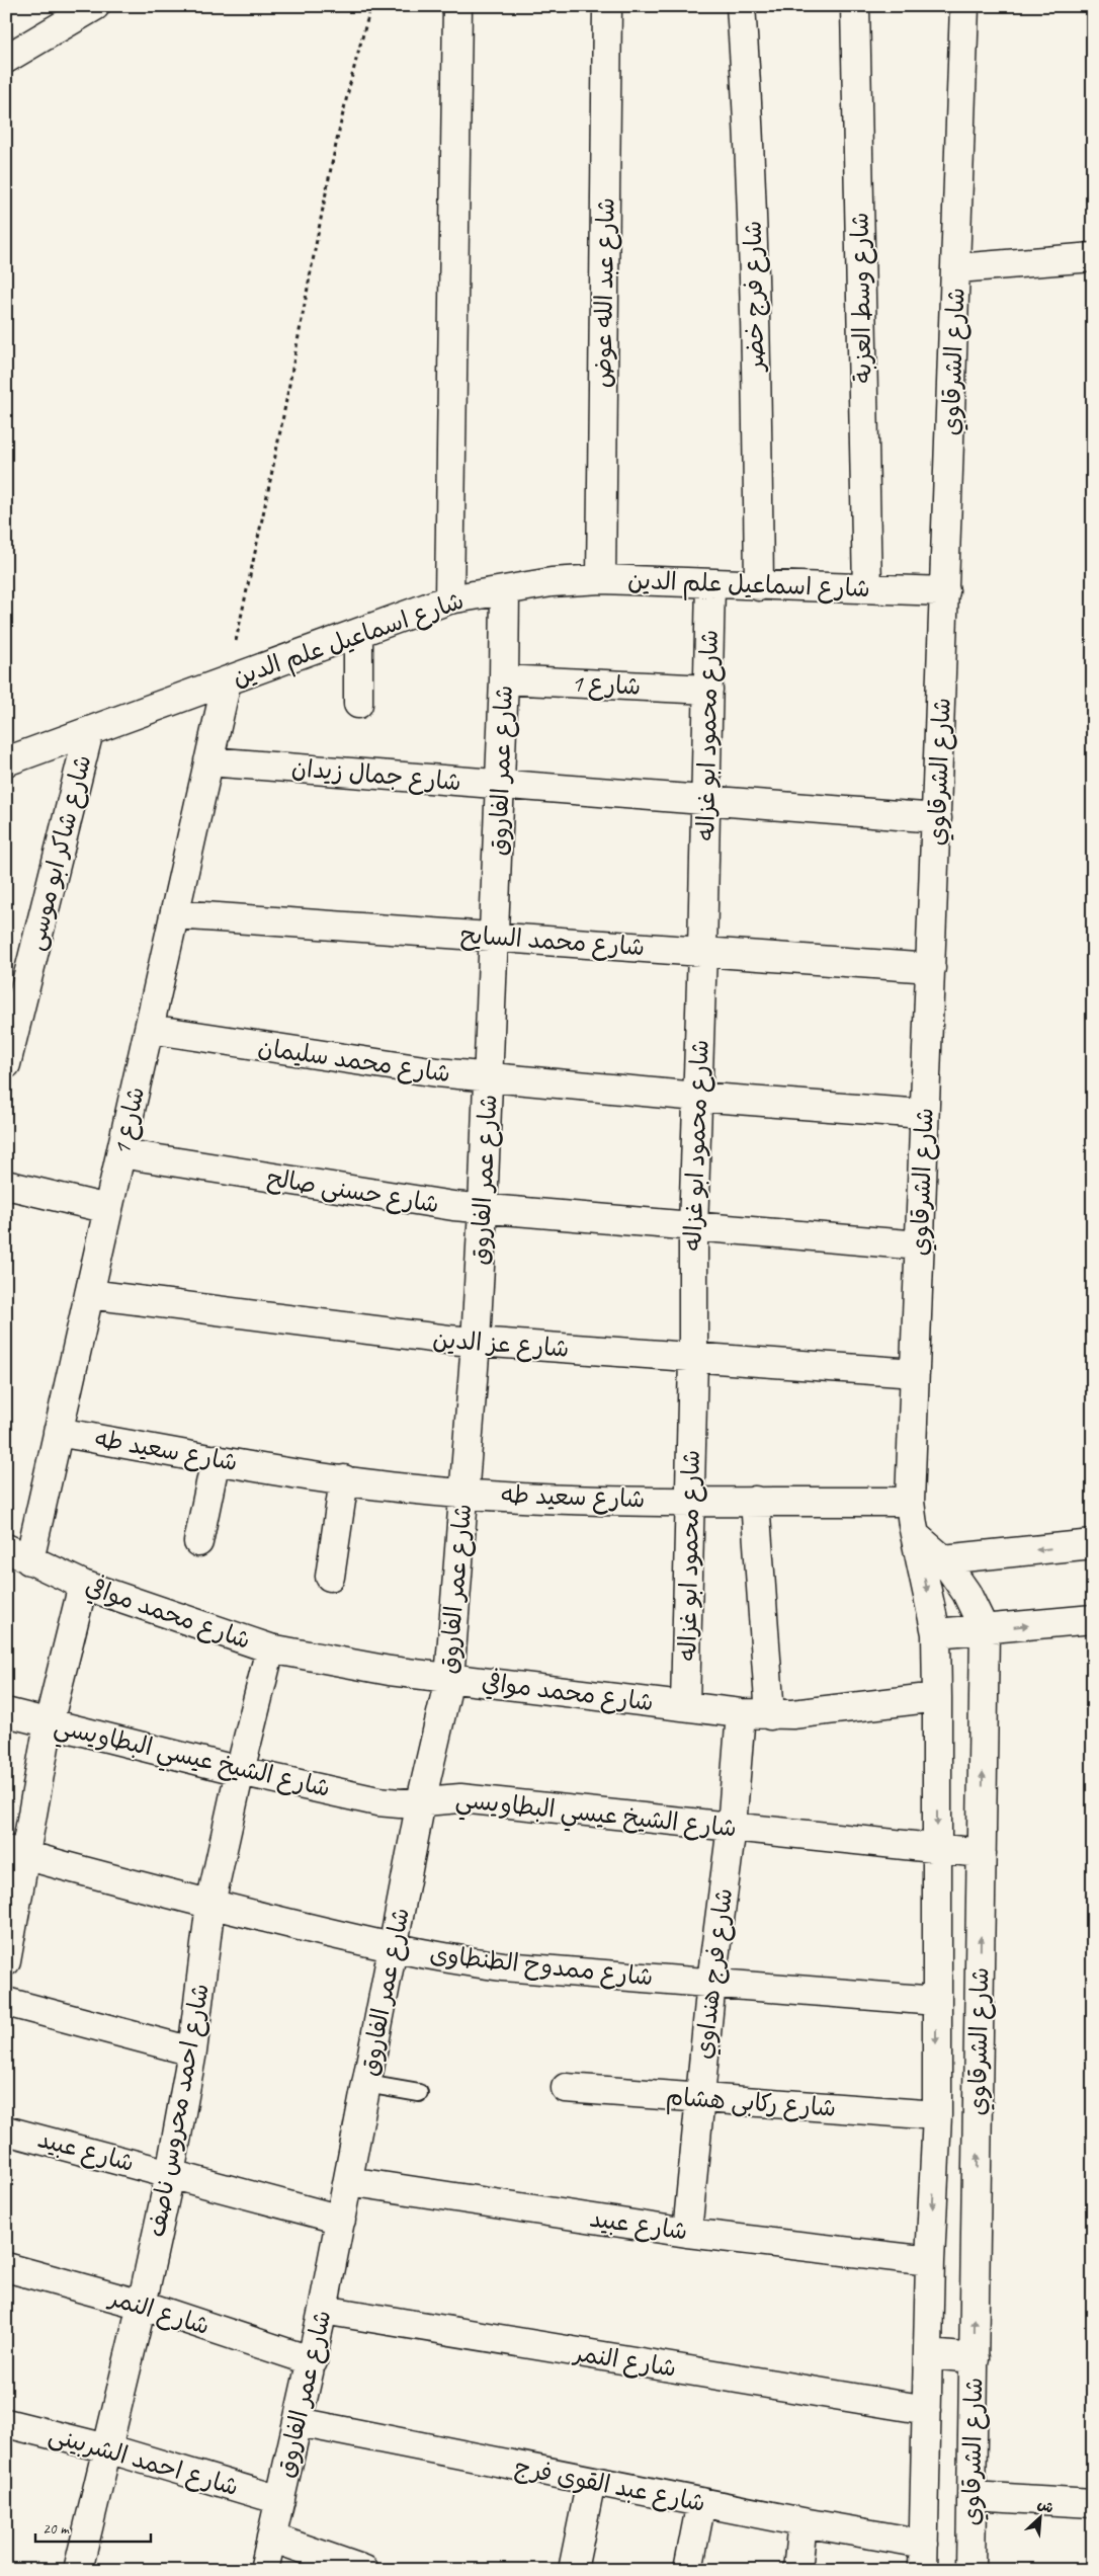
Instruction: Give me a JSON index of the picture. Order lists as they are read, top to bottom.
{
  "streets": {
    "street": [
      "شارع عبد الله عوض",
      "شارع فرج خضر",
      "شارع وسط العزبة",
      "شارع الشرقاوي",
      "شارع اسماعيل علم الدين",
      "شارع 1",
      "شارع محمود ابو غزاله",
      "شارع عمر الفاروق",
      "شارع جمال زيدان",
      "شارع شاكر ابو موسى",
      "شارع محمد السايح",
      "شارع محمد سليمان",
      "شارع حسنى صالح",
      "شارع عز الدين",
      "شارع سعيد طه",
      "شارع محمد موافي",
      "شارع الشيخ عيسي البطاويسي",
      "شارع ممدوح الطنطاوى",
      "شارع فرج هنداوي",
      "شارع ركابى هشام",
      "شارع احمد محروس ناصف",
      "شارع عبيد",
      "شارع النمر",
      "شارع احمد الشربينى",
      "شارع عبد القوى فرج"
    ]
  },
  "crossings": [
    ["شارع عبد الله عوض", "شارع اسماعيل علم الدين"],
    ["شارع فرج خضر", "شارع اسماعيل علم الدين"],
    ["شارع وسط العزبة", "شارع اسماعيل علم الدين"],
    ["شارع الشرقاوي", "شارع اسماعيل علم الدين"],
    ["شارع الشرقاوي", "شارع جمال زيدان"],
    ["شارع الشرقاوي", "شارع محمد السايح"],
    ["شارع الشرقاوي", "شارع محمد سليمان"],
    ["شارع الشرقاوي", "شارع حسنى صالح"],
    ["شارع الشرقاوي", "شارع عز الدين"],
    ["شارع الشرقاوي", "شارع سعيد طه"],
    ["شارع الشرقاوي", "شارع محمد موافي"],
    ["شارع الشرقاوي", "شارع الشيخ عيسي البطاويسي"],
    ["شارع الشرقاوي", "شارع ممدوح الطنطاوى"],
    ["شارع الشرقاوي", "شارع ركابى هشام"],
    ["شارع الشرقاوي", "شارع عبيد"],
    ["شارع الشرقاوي", "شارع النمر"],
    ["شارع الشرقاوي", "شارع عبد القوى فرج"],
    ["شارع اسماعيل علم الدين", "شارع 1"],
    ["شارع اسماعيل علم الدين", "شارع محمود ابو غزاله"],
    ["شارع اسماعيل علم الدين", "شارع عمر الفاروق"],
    ["شارع اسماعيل علم الدين", "شارع شاكر ابو موسى"],
    ["شارع 1", "شارع محمود ابو غزاله"],
    ["شارع 1", "شارع عمر الفاروق"],
    ["شارع 1", "شارع جمال زيدان"],
    ["شارع 1", "شارع محمد السايح"],
    ["شارع 1", "شارع محمد سليمان"],
    ["شارع 1", "شارع حسنى صالح"],
    ["شارع 1", "شارع عز الدين"],
    ["شارع 1", "شارع سعيد طه"],
    ["شارع 1", "شارع محمد موافي"],
    ["شارع محمود ابو غزاله", "شارع جمال زيدان"],
    ["شارع محمود ابو غزاله", "شارع محمد السايح"],
    ["شارع محمود ابو غزاله", "شارع محمد سليمان"],
    ["شارع محمود ابو غزاله", "شارع حسنى صالح"],
    ["شارع محمود ابو غزاله", "شارع عز الدين"],
    ["شارع محمود ابو غزاله", "شارع سعيد طه"],
    ["شارع محمود ابو غزاله", "شارع محمد موافي"],
    ["شارع عمر الفاروق", "شارع جمال زيدان"],
    ["شارع عمر الفاروق", "شارع محمد السايح"],
    ["شارع عمر الفاروق", "شارع محمد سليمان"],
    ["شارع عمر الفاروق", "شارع حسنى صالح"],
    ["شارع عمر الفاروق", "شارع عز الدين"],
    ["شارع عمر الفاروق", "شارع سعيد طه"],
    ["شارع عمر الفاروق", "شارع محمد موافي"],
    ["شارع عمر الفاروق", "شارع الشيخ عيسي البطاويسي"],
    ["شارع عمر الفاروق", "شارع ممدوح الطنطاوى"],
    ["شارع عمر الفاروق", "شارع عبيد"],
    ["شارع عمر الفاروق", "شارع النمر"],
    ["شارع عمر الفاروق", "شارع احمد الشربينى"],
    ["شارع عمر الفاروق", "شارع عبد القوى فرج"],
    ["شارع محمد موافي", "شارع فرج هنداوي"],
    ["شارع محمد موافي", "شارع احمد محروس ناصف"],
    ["شارع الشيخ عيسي البطاويسي", "شارع فرج هنداوي"],
    ["شارع الشيخ عيسي البطاويسي", "شارع احمد محروس ناصف"],
    ["شارع ممدوح الطنطاوى", "شارع فرج هنداوي"],
    ["شارع ممدوح الطنطاوى", "شارع احمد محروس ناصف"],
    ["شارع فرج هنداوي", "شارع ركابى هشام"],
    ["شارع فرج هنداوي", "شارع عبيد"],
    ["شارع احمد محروس ناصف", "شارع عبيد"],
    ["شارع احمد محروس ناصف", "شارع النمر"],
    ["شارع احمد محروس ناصف", "شارع احمد الشربينى"]
  ],
  "scale_bar": "20 m",
  "north": "top right"
}
